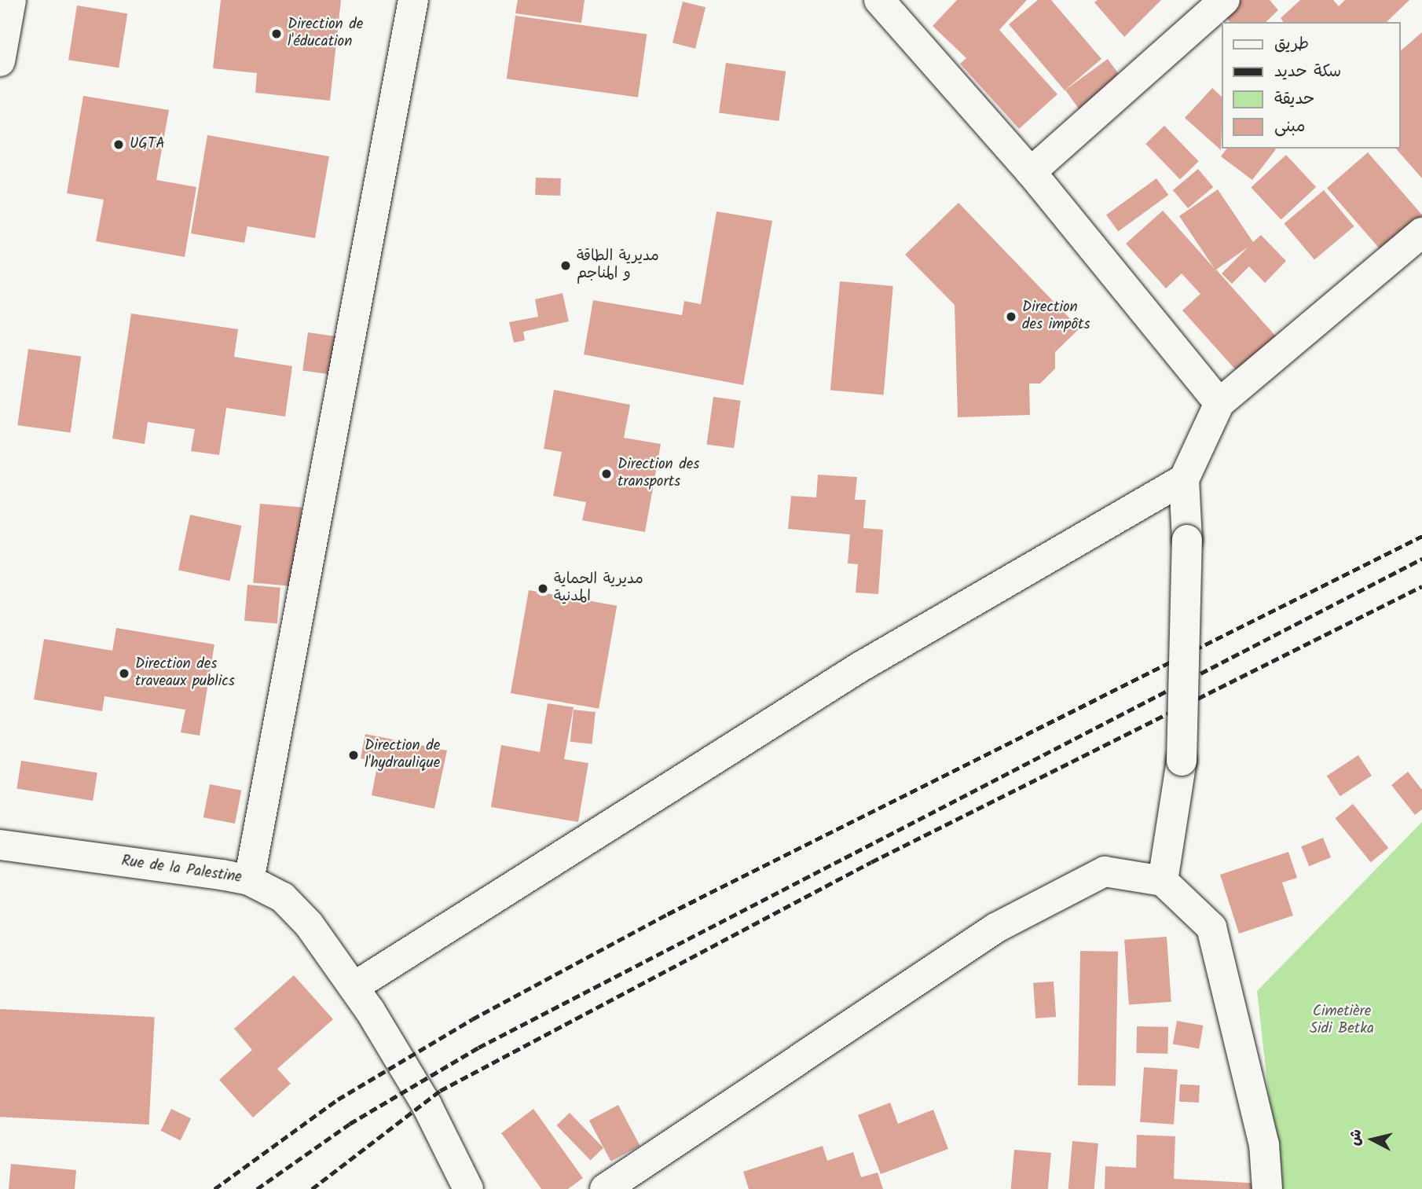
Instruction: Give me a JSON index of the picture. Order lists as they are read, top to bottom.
{
  "streets": {
    "street": ["Rue de la Palestine"]
  },
  "parks": ["Cimetière Sidi Betka"],
  "places": [
    "Direction de l'éducation",
    "UGTA",
    "مديرية الطاقة و المناجم",
    "Direction des impôts",
    "Direction des transports",
    "مديرية الحماية المدنية",
    "Direction des traveaux publics",
    "Direction de l'hydraulique"
  ],
  "legend": [
    "طريق",
    "سكة حديد",
    "حديقة",
    "مبنى"
  ],
  "north": "left"
}
